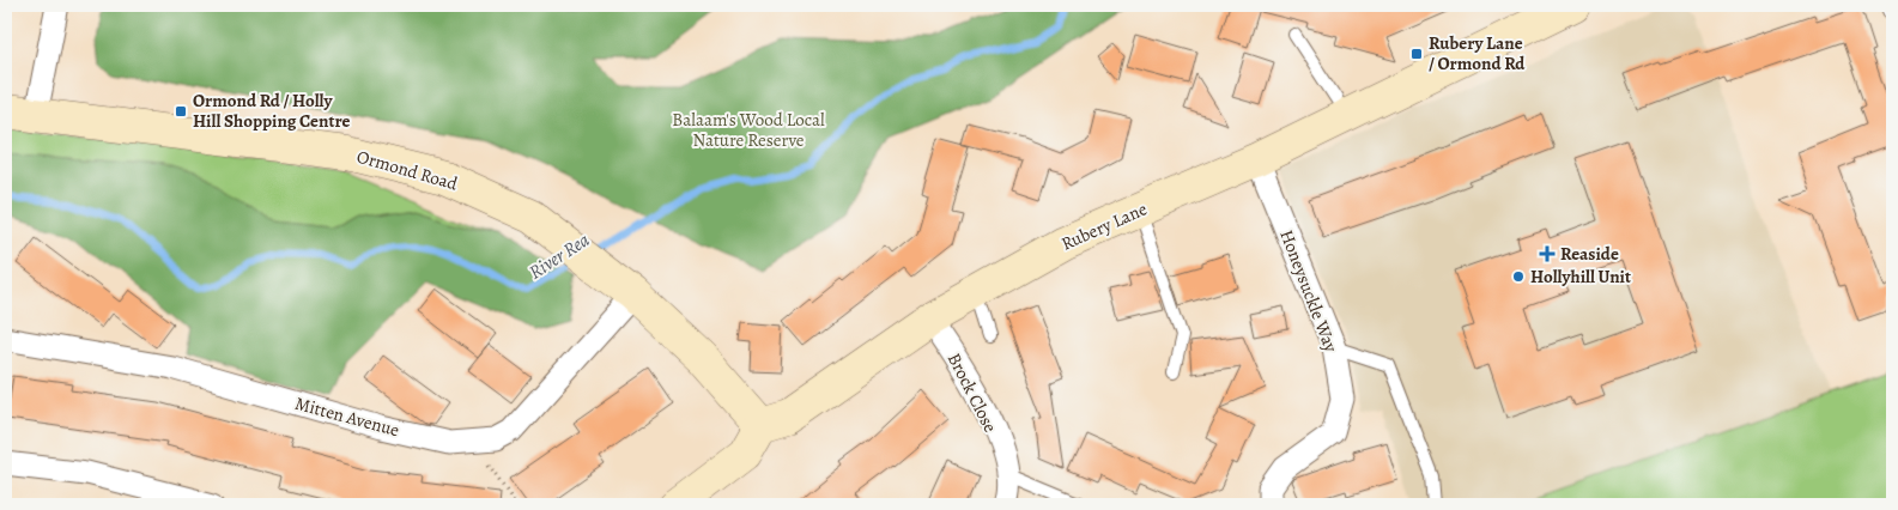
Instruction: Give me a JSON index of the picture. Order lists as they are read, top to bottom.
{
  "streets": {
    "street": [
      "Ormond Road",
      "Rubery Lane",
      "Honeysuckle Way",
      "Brock Close",
      "Mitten Avenue"
    ]
  },
  "crossings": [
    ["Ormond Road", "Rubery Lane"],
    ["Ormond Road", "Mitten Avenue"],
    ["Rubery Lane", "Honeysuckle Way"],
    ["Rubery Lane", "Brock Close"]
  ],
  "water": ["River Rea"],
  "parks": ["Balaam's Wood Local Nature Reserve"],
  "places": {
    "transit": ["Rubery Lane / Ormond Rd", "Ormond Rd / Holly Hill Shopping Centre"],
    "health": ["Reaside"],
    "other": ["Hollyhill Unit"]
  }
}
